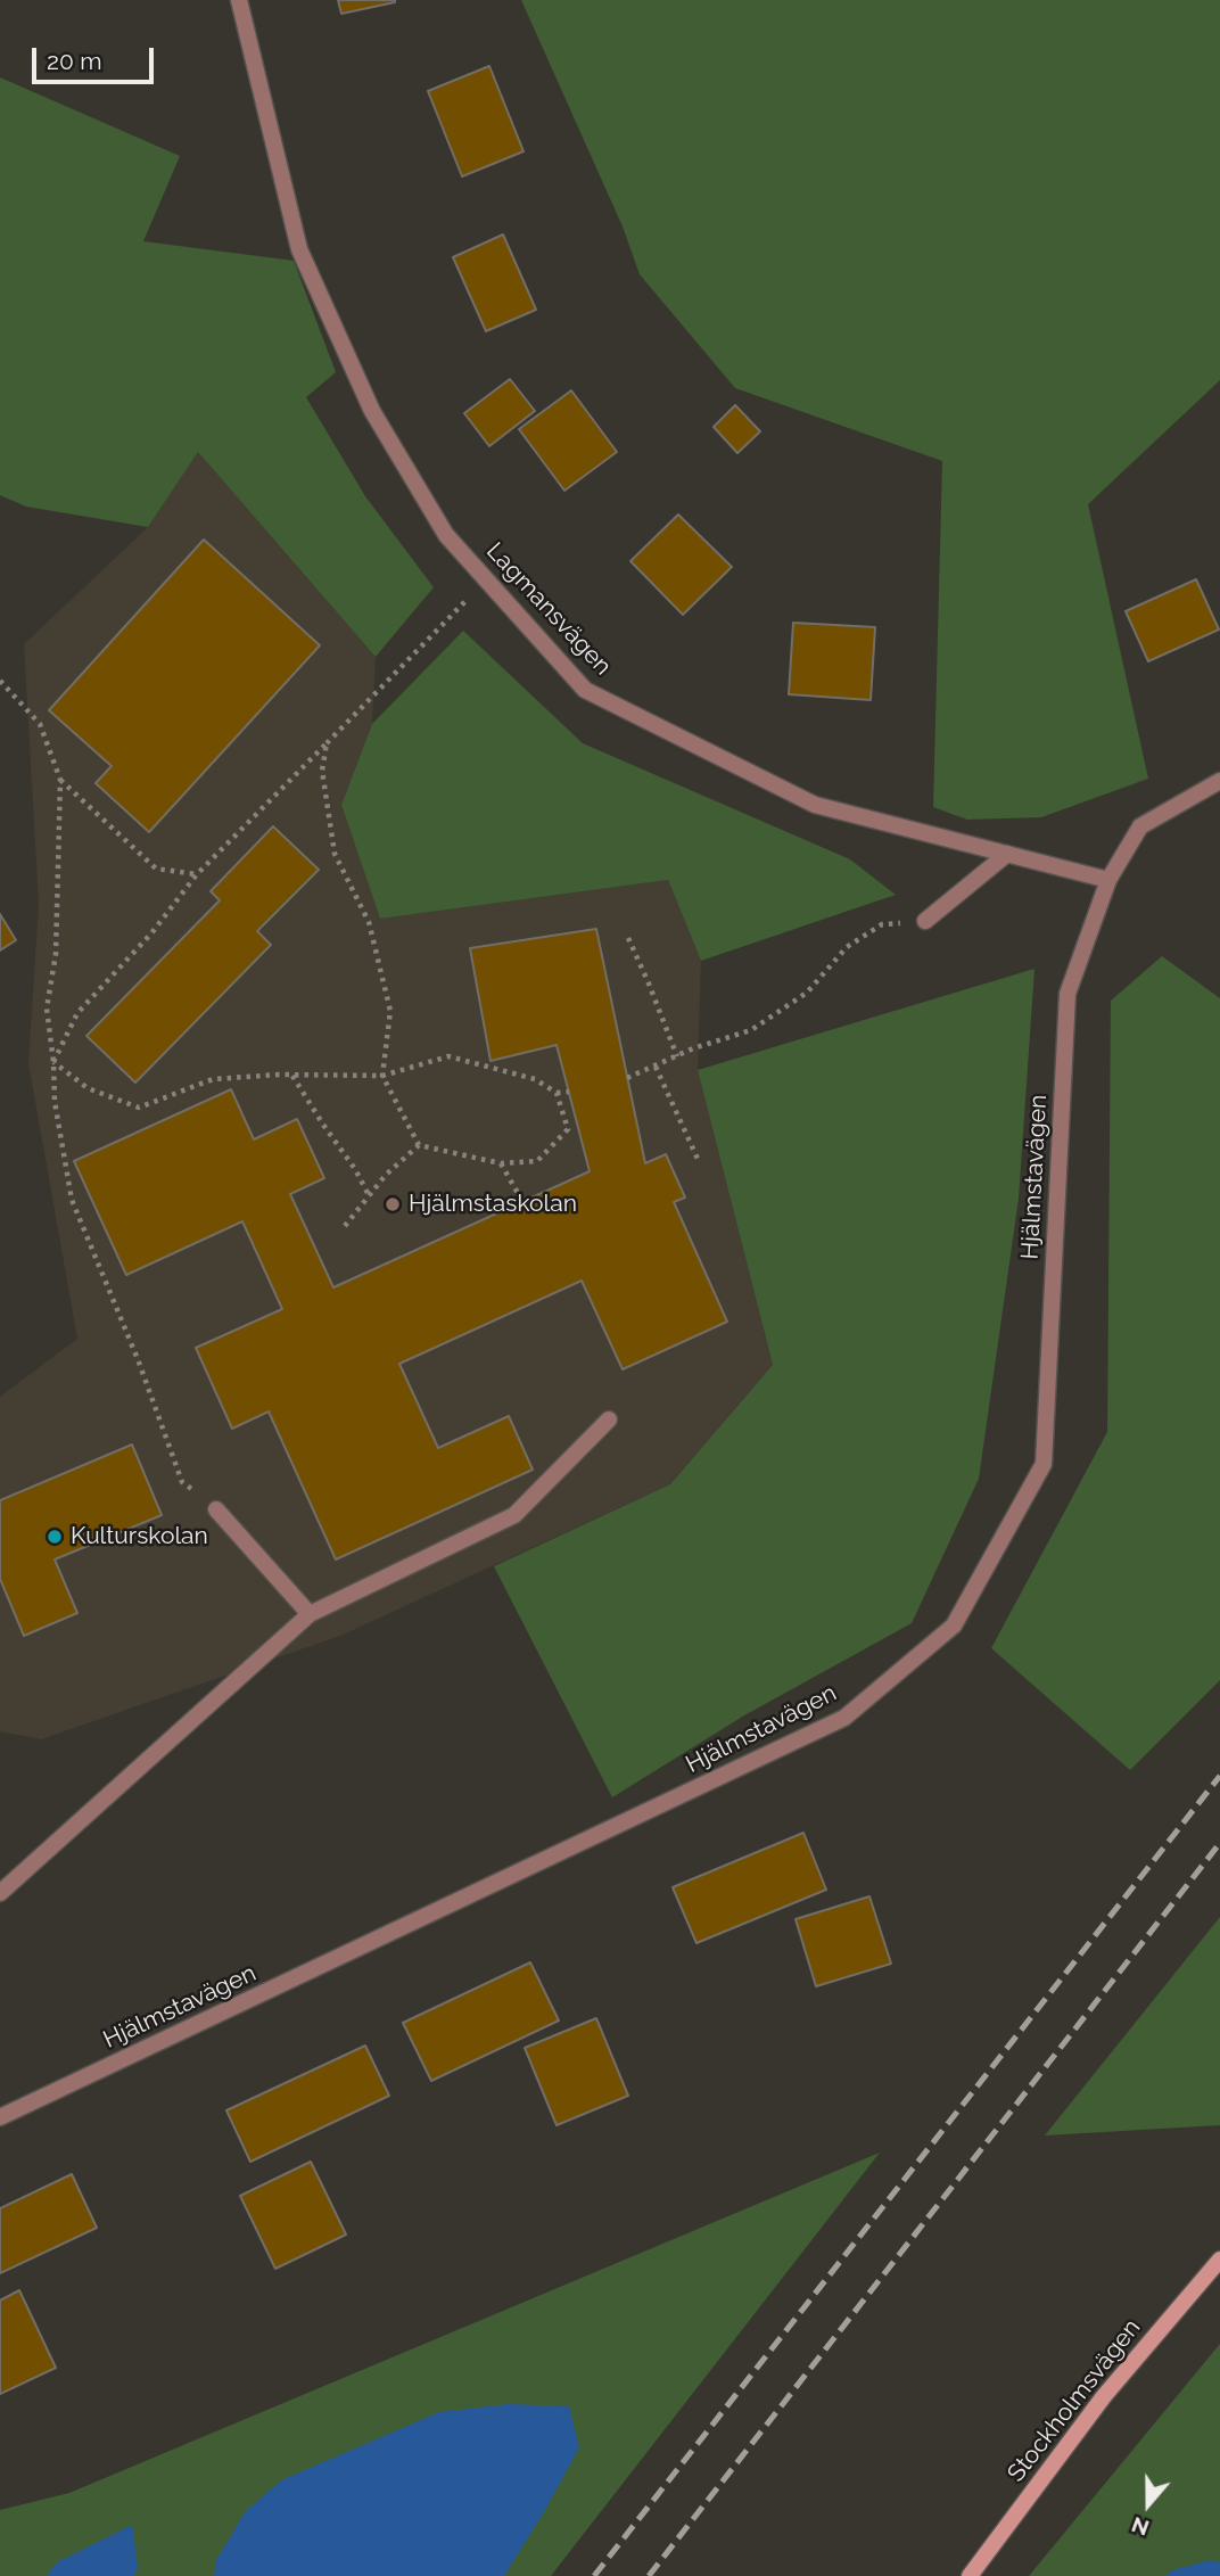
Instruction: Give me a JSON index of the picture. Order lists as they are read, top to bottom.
{
  "streets": {
    "main road": ["Stockholmsvägen"],
    "street": ["Lagmansvägen", "Hjälmstavägen"]
  },
  "crossings": [
    ["Lagmansvägen", "Hjälmstavägen"]
  ],
  "places": ["Hjälmstaskolan", "Kulturskolan"],
  "scale_bar": "20 m",
  "north": "bottom"
}
